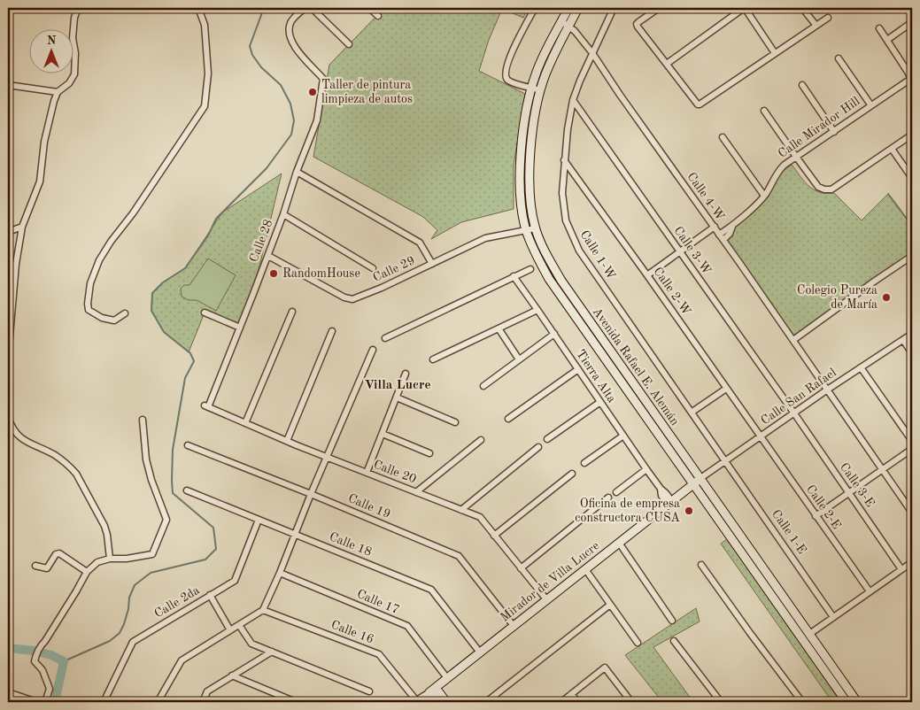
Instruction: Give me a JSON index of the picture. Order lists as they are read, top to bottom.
{
  "streets": {
    "main road": ["Avenida Rafael E. Alemán", "Mirador de Villa Lucre"],
    "street": [
      "Calle Mirador Hill",
      "Calle 4-W",
      "Calle 28",
      "Calle 3-W",
      "Calle 1-W",
      "Calle 29",
      "Calle 2-W",
      "Tierra Alta",
      "Calle San Rafael",
      "Calle 20",
      "Calle 3-E",
      "Calle 19",
      "Calle 2-E",
      "Calle 1-E",
      "Calle 18",
      "Calle 2da",
      "Calle 17",
      "Calle 16"
    ]
  },
  "crossings": [
    ["Calle Mirador Hill", "Calle 4-W"],
    ["Calle 4-W", "Calle 1-W"],
    ["Calle 4-W", "Avenida Rafael E. Alemán"],
    ["Calle 4-W", "Calle San Rafael"],
    ["Calle 28", "Calle 29"],
    ["Calle 28", "Calle 20"],
    ["Calle 3-W", "Calle 1-W"],
    ["Calle 3-W", "Calle San Rafael"],
    ["Calle 3-W", "Calle 3-E"],
    ["Calle 1-W", "Calle 2-W"],
    ["Calle 1-W", "Calle San Rafael"],
    ["Calle 1-W", "Calle 1-E"],
    ["Calle 29", "Avenida Rafael E. Alemán"],
    ["Calle 2-W", "Calle San Rafael"],
    ["Calle 2-W", "Calle 2-E"],
    ["Avenida Rafael E. Alemán", "Calle San Rafael"],
    ["Avenida Rafael E. Alemán", "Mirador de Villa Lucre"],
    ["Tierra Alta", "Mirador de Villa Lucre"],
    ["Calle San Rafael", "Calle 3-E"],
    ["Calle San Rafael", "Calle 2-E"],
    ["Calle San Rafael", "Calle 1-E"],
    ["Calle San Rafael", "Mirador de Villa Lucre"],
    ["Calle 20", "Mirador de Villa Lucre"],
    ["Calle 19", "Mirador de Villa Lucre"],
    ["Calle 18", "Mirador de Villa Lucre"],
    ["Calle 18", "Calle 2da"],
    ["Mirador de Villa Lucre", "Calle 17"],
    ["Mirador de Villa Lucre", "Calle 16"]
  ],
  "districts": ["Villa Lucre"],
  "places": [
    "Taller de pintura limpieza de autos",
    "RandomHouse",
    "Colegio Pureza de María",
    "Oficina de empresa constructora CUSA"
  ],
  "north": "top"
}
